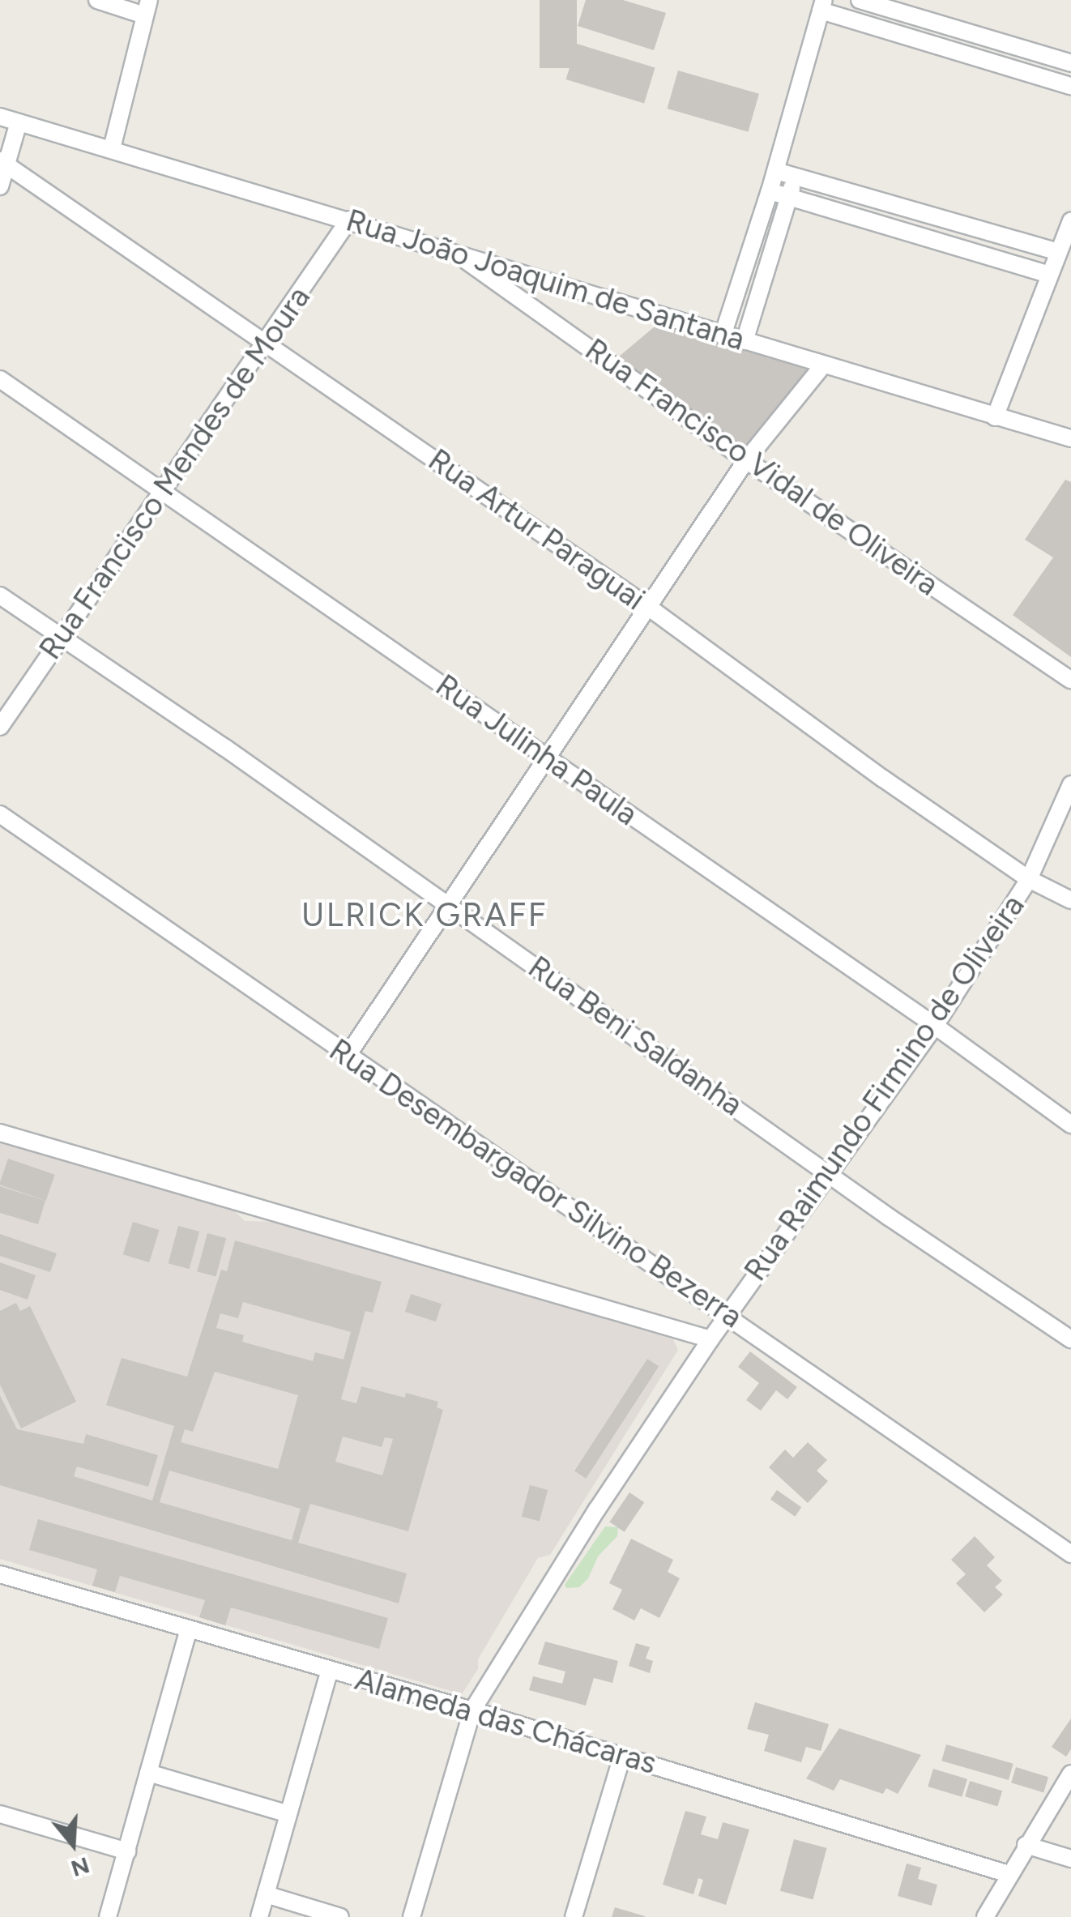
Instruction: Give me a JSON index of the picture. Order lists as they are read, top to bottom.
{
  "streets": {
    "street": [
      "Rua João Joaquim de Santana",
      "Rua Francisco Vidal de Oliveira",
      "Rua Francisco Mendes de Moura",
      "Rua Artur Paraguai",
      "Rua Julinha Paula",
      "Rua Beni Saldanha",
      "Rua Raimundo Firmino de Oliveira",
      "Rua Desembargador Silvino Bezerra",
      "Alameda das Chácaras"
    ]
  },
  "crossings": [
    ["Rua João Joaquim de Santana", "Rua Francisco Vidal de Oliveira"],
    ["Rua João Joaquim de Santana", "Rua Francisco Mendes de Moura"],
    ["Rua Francisco Mendes de Moura", "Rua Artur Paraguai"],
    ["Rua Francisco Mendes de Moura", "Rua Julinha Paula"],
    ["Rua Francisco Mendes de Moura", "Rua Beni Saldanha"],
    ["Rua Artur Paraguai", "Rua Raimundo Firmino de Oliveira"],
    ["Rua Julinha Paula", "Rua Raimundo Firmino de Oliveira"],
    ["Rua Beni Saldanha", "Rua Raimundo Firmino de Oliveira"],
    ["Rua Raimundo Firmino de Oliveira", "Rua Desembargador Silvino Bezerra"],
    ["Rua Raimundo Firmino de Oliveira", "Alameda das Chácaras"]
  ],
  "districts": ["ULRICK GRAFF"],
  "north": "bottom"
}
